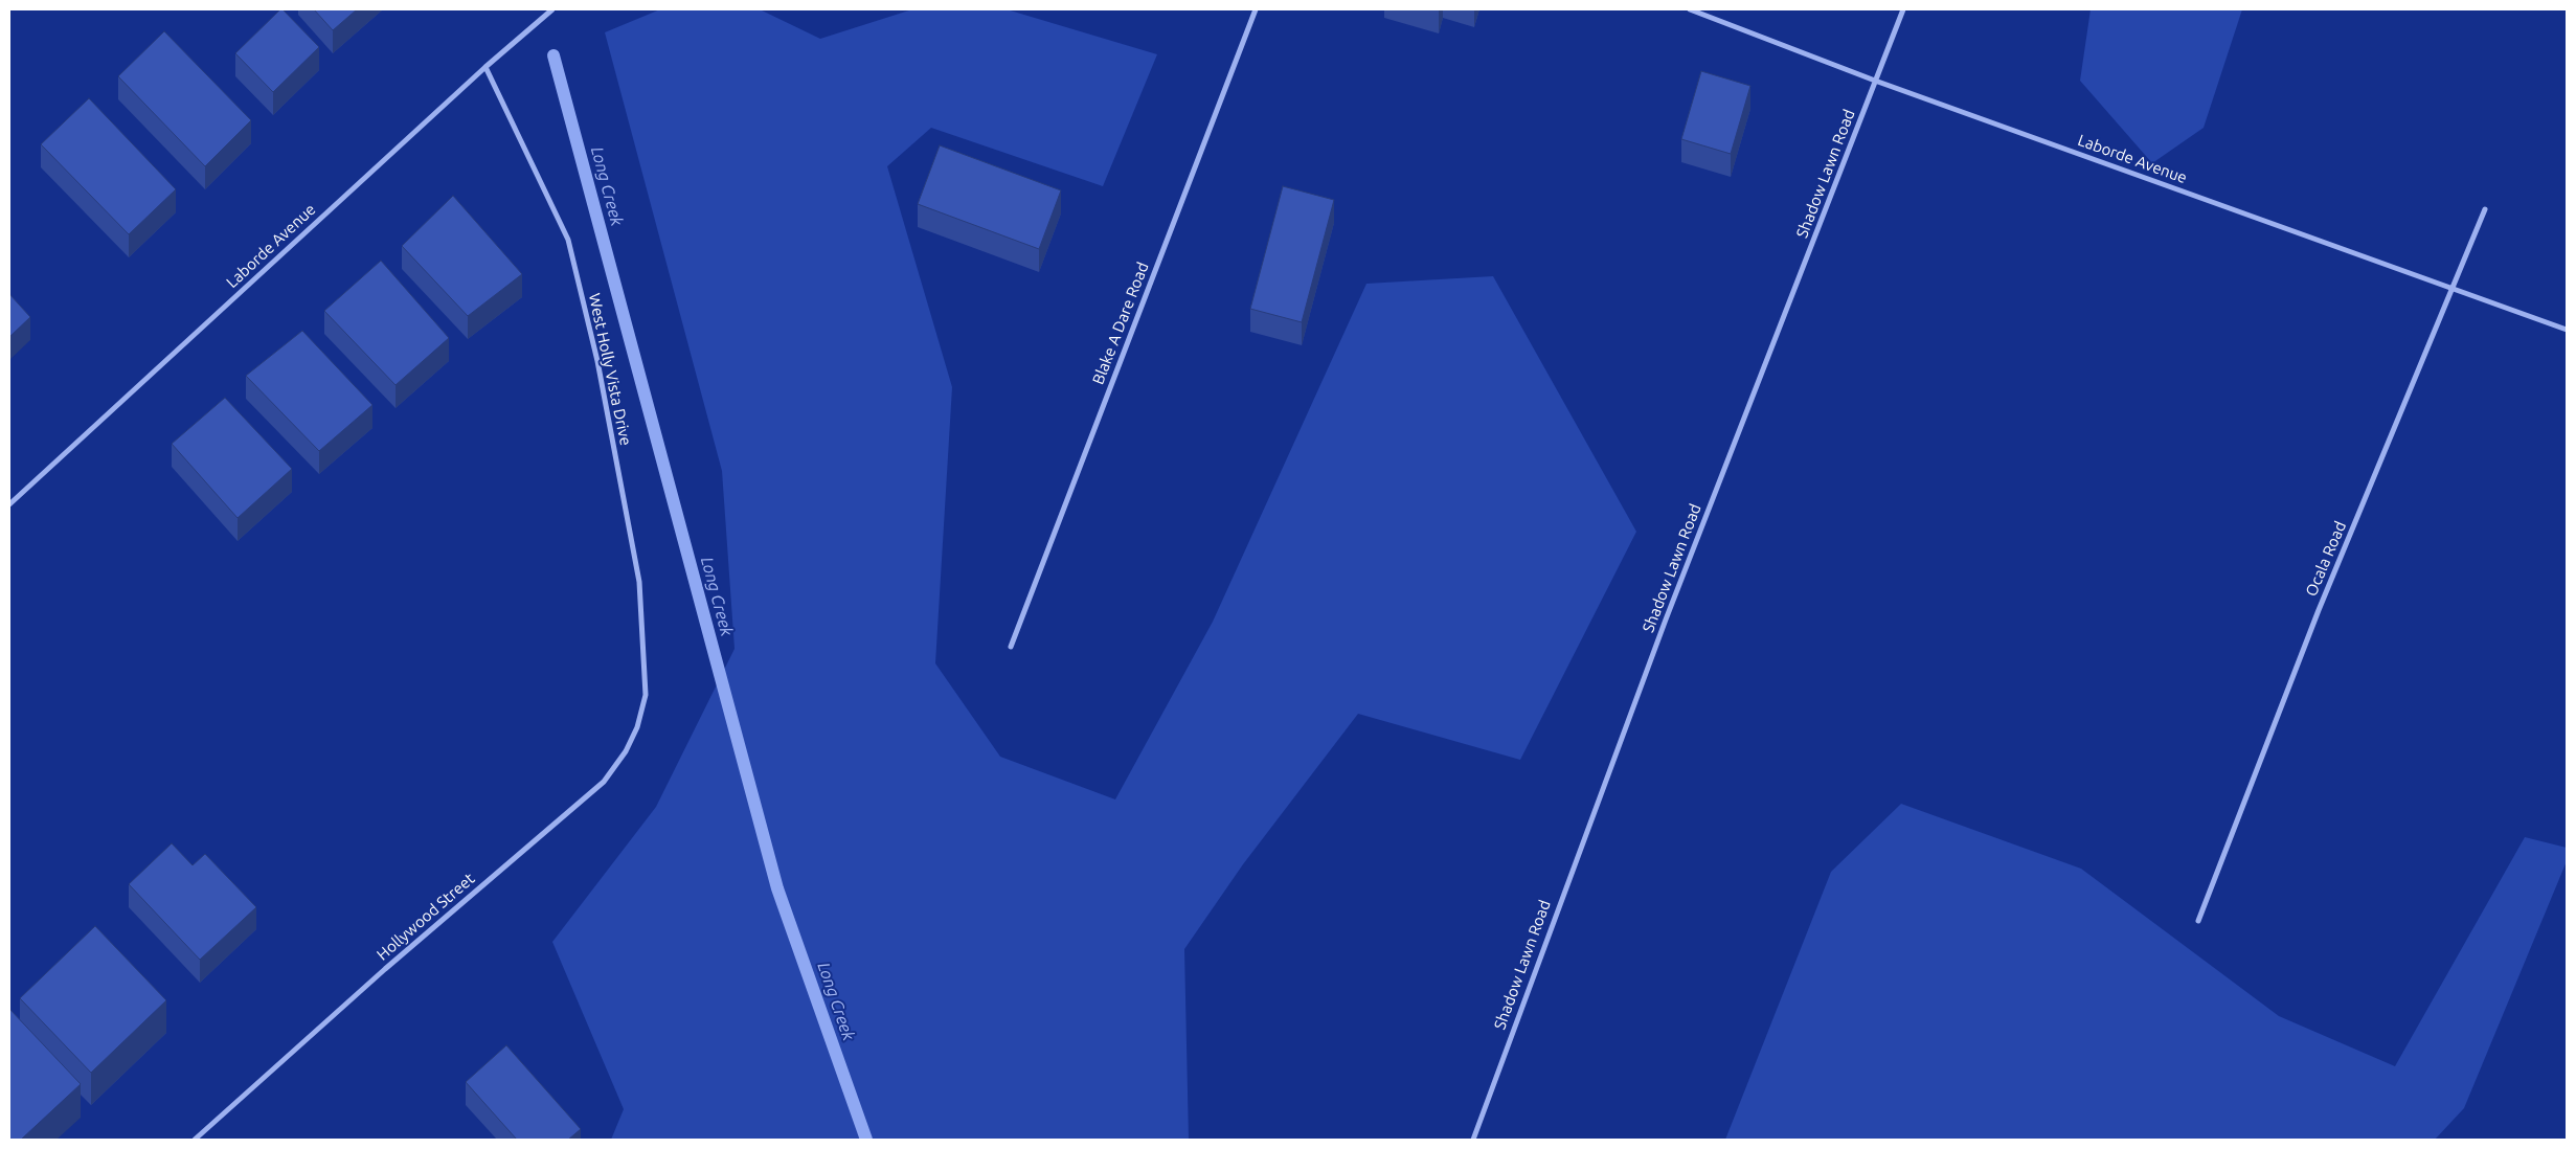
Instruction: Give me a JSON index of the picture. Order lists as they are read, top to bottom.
{
  "streets": {
    "street": [
      "Laborde Avenue",
      "Shadow Lawn Road",
      "Blake A Dare Road",
      "West Holly Vista Drive",
      "Ocala Road",
      "Hollywood Street"
    ]
  },
  "crossings": [
    ["Laborde Avenue", "Shadow Lawn Road"],
    ["Laborde Avenue", "West Holly Vista Drive"],
    ["Laborde Avenue", "Ocala Road"],
    ["West Holly Vista Drive", "Hollywood Street"]
  ],
  "water": ["Long Creek"]
}
